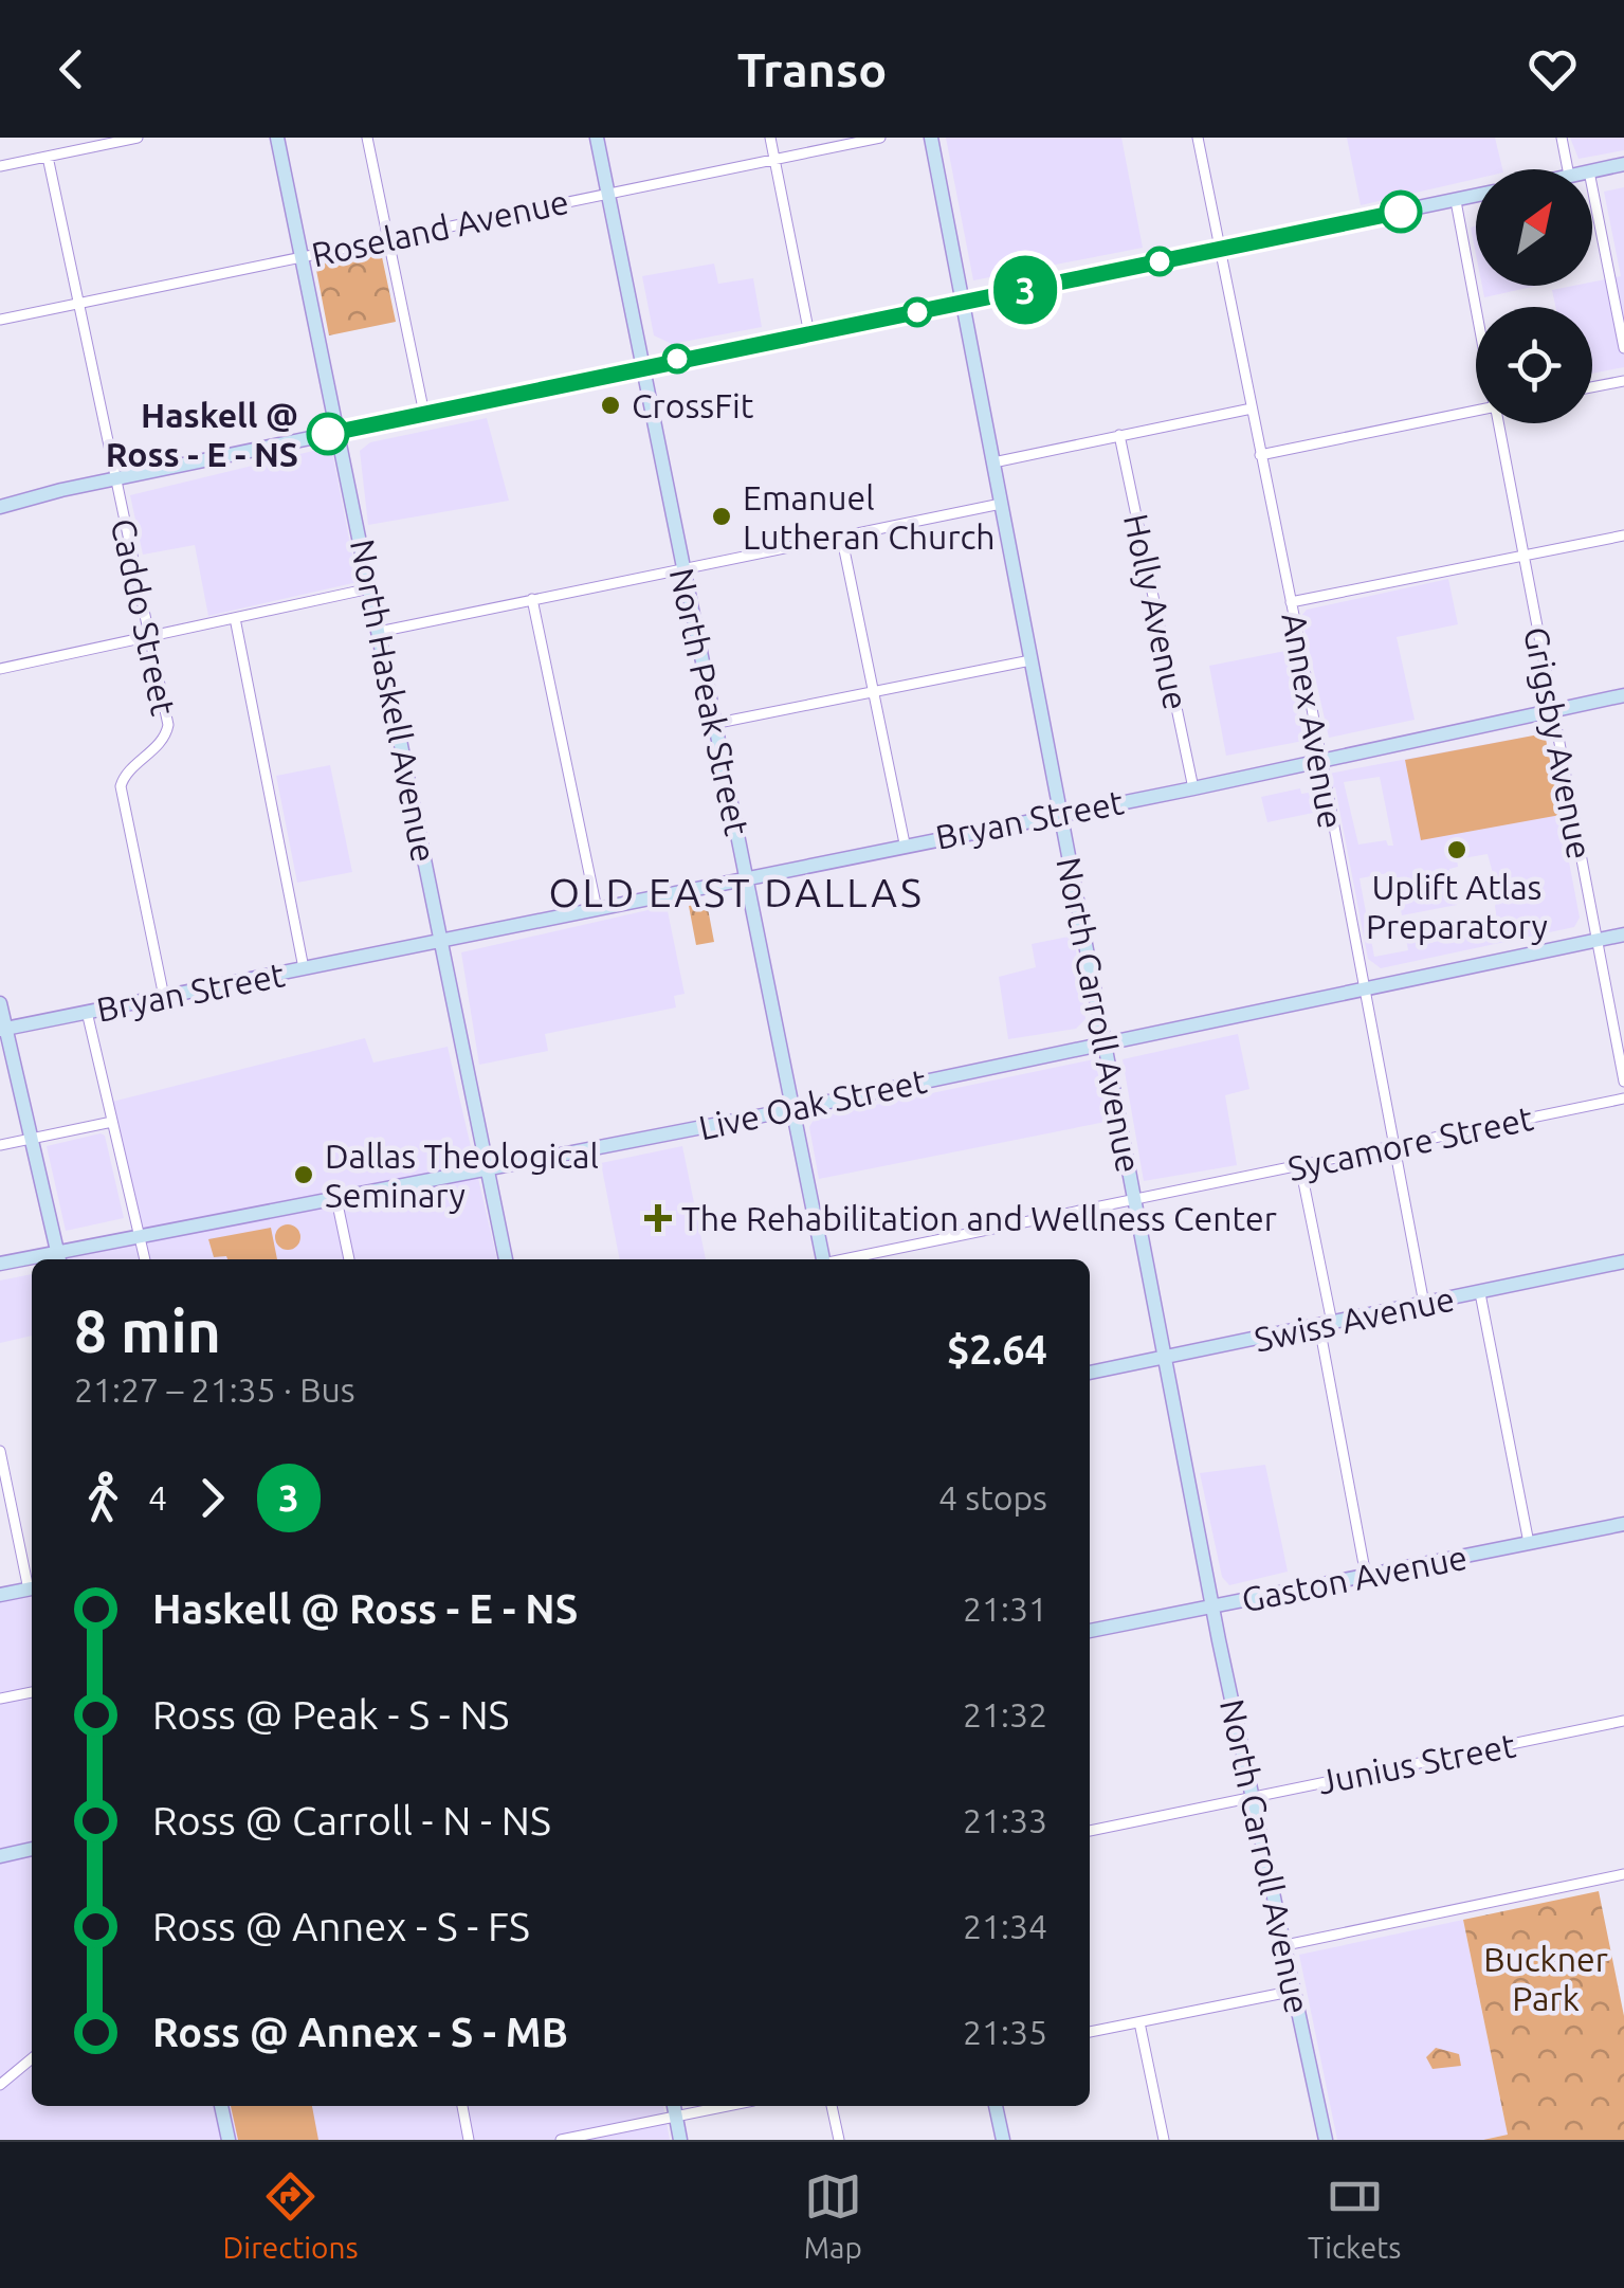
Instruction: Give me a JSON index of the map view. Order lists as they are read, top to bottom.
{
  "streets": {
    "street": [
      "Roseland Avenue",
      "Holly Avenue",
      "Caddo Street",
      "North Haskell Avenue",
      "North Peak Street",
      "Annex Avenue",
      "Grigsby Avenue",
      "Bryan Street",
      "North Carroll Avenue",
      "Live Oak Street",
      "Sycamore Street",
      "Swiss Avenue",
      "Gaston Avenue",
      "Junius Street"
    ]
  },
  "crossings": [
    ["Roseland Avenue", "Caddo Street"],
    ["Roseland Avenue", "North Haskell Avenue"],
    ["Roseland Avenue", "North Peak Street"],
    ["Holly Avenue", "Bryan Street"],
    ["Caddo Street", "Bryan Street"],
    ["North Haskell Avenue", "Bryan Street"],
    ["North Haskell Avenue", "Live Oak Street"],
    ["North Peak Street", "Bryan Street"],
    ["North Peak Street", "Live Oak Street"],
    ["Annex Avenue", "Bryan Street"],
    ["Annex Avenue", "Live Oak Street"],
    ["Annex Avenue", "Sycamore Street"],
    ["Annex Avenue", "Swiss Avenue"],
    ["Grigsby Avenue", "Bryan Street"],
    ["Grigsby Avenue", "Live Oak Street"],
    ["Bryan Street", "North Carroll Avenue"],
    ["North Carroll Avenue", "Live Oak Street"],
    ["North Carroll Avenue", "Sycamore Street"],
    ["North Carroll Avenue", "Swiss Avenue"],
    ["North Carroll Avenue", "Gaston Avenue"],
    ["North Carroll Avenue", "Junius Street"]
  ],
  "districts": ["OLD EAST DALLAS"],
  "parks": ["Buckner Park"],
  "places": {
    "other": [
      "CrossFit",
      "Haskell @ Ross - E - NS",
      "Emanuel Lutheran Church",
      "Uplift Atlas Preparatory",
      "Dallas Theological Seminary"
    ],
    "health": ["The Rehabilitation and Wellness Center"]
  },
  "lines": ["bus line 3"],
  "north": "top right",
  "page": {
    "header": "Transo",
    "on_map": "3",
    "heading": ["8 min", "21:27 – 21:35 · Bus", "$2.64"],
    "legs": ["4", "3", "4 stops"],
    "list": [
      {
        "name": "Haskell @ Ross - E - NS",
        "value": "21:31"
      },
      {
        "name": "Ross @ Peak - S - NS",
        "value": "21:32"
      },
      {
        "name": "Ross @ Carroll - N - NS",
        "value": "21:33"
      },
      {
        "name": "Ross @ Annex - S - FS",
        "value": "21:34"
      },
      {
        "name": "Ross @ Annex - S - MB",
        "value": "21:35"
      }
    ],
    "tabs": ["Directions", "Map", "Tickets"]
  }
}
